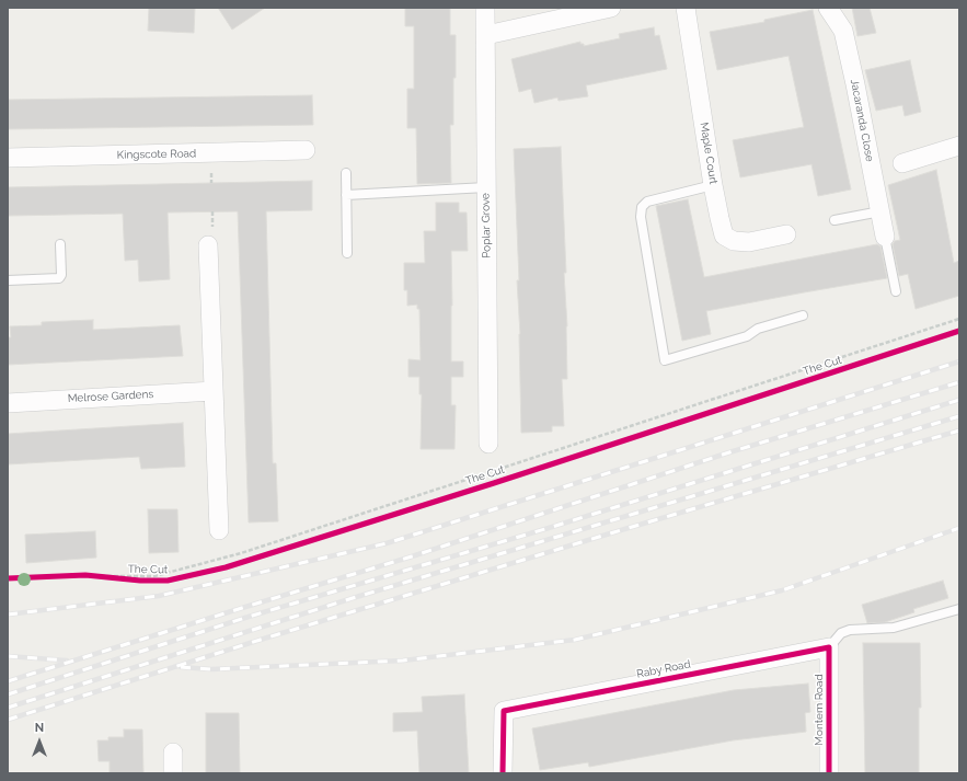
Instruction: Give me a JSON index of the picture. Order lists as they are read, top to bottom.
{
  "streets": {
    "street": [
      "Jacaranda Close",
      "Maple Court",
      "Kingscote Road",
      "Poplar Grove",
      "Melrose Gardens",
      "Raby Road",
      "Montem Road"
    ],
    "cycle path": ["The Cut"]
  },
  "crossings": [
    ["Poplar Grove", "The Cut"],
    ["Raby Road", "Montem Road"]
  ],
  "north": "top"
}
